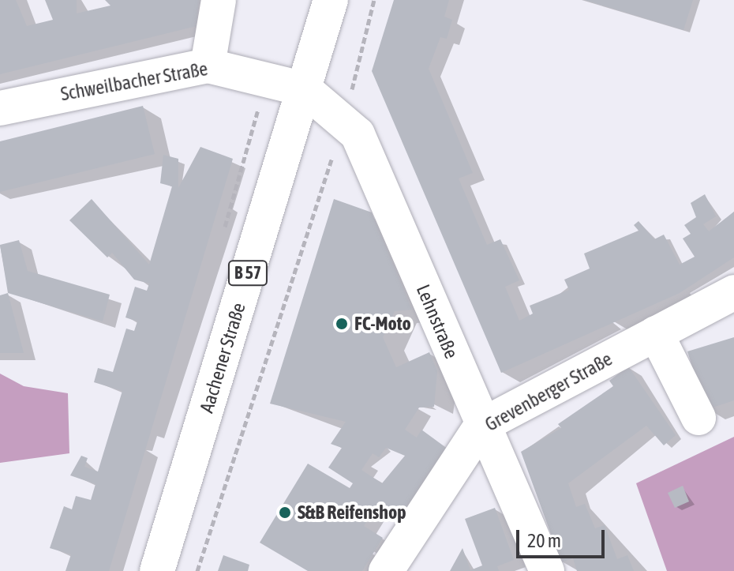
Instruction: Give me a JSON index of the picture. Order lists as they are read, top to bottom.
{
  "streets": {
    "street": [
      "Schweilbacher Straße",
      "B 57",
      "Lehnstraße",
      "Aachener Straße",
      "Grevenberger Straße"
    ]
  },
  "crossings": [
    ["Schweilbacher Straße", "Lehnstraße"],
    ["Schweilbacher Straße", "Aachener Straße"],
    ["Lehnstraße", "Aachener Straße"],
    ["Lehnstraße", "Grevenberger Straße"]
  ],
  "places": ["FC-Moto", "S&B Reifenshop"],
  "scale_bar": "20 m"
}
